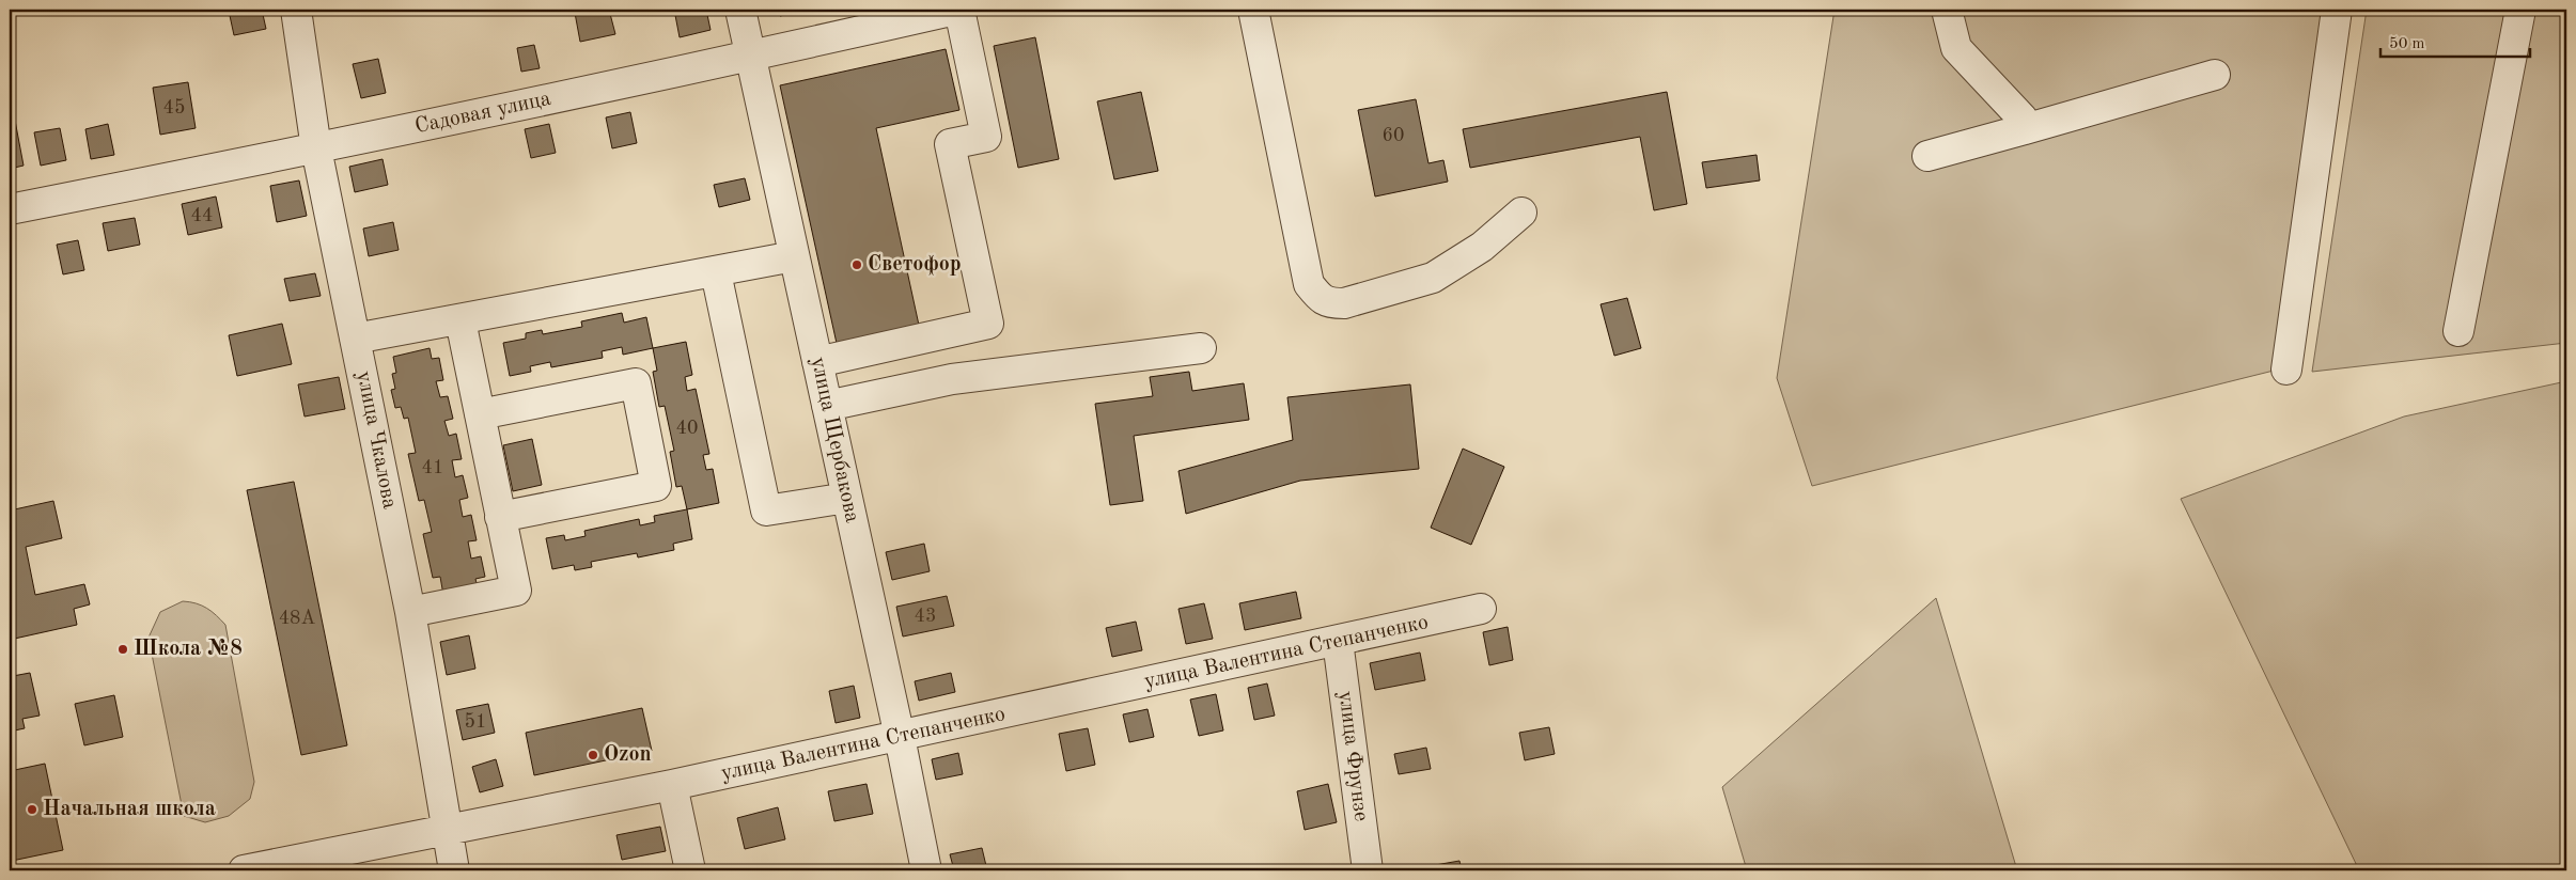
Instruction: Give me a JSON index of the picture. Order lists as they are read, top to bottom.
{
  "streets": {
    "street": [
      "Садовая улица",
      "улица Чкалова",
      "улица Щербакова",
      "улица Валентина Степанченко",
      "улица Фрунзе"
    ]
  },
  "crossings": [
    ["Садовая улица", "улица Чкалова"],
    ["Садовая улица", "улица Щербакова"],
    ["улица Чкалова", "улица Валентина Степанченко"],
    ["улица Щербакова", "улица Валентина Степанченко"],
    ["улица Валентина Степанченко", "улица Фрунзе"]
  ],
  "places": [
    "Светофор",
    "Школа №8",
    "Ozon",
    "Начальная школа"
  ],
  "house_numbers": [
    "45",
    "60",
    "44",
    "40",
    "41",
    "43",
    "48А",
    "51"
  ],
  "scale_bar": "50 m"
}
